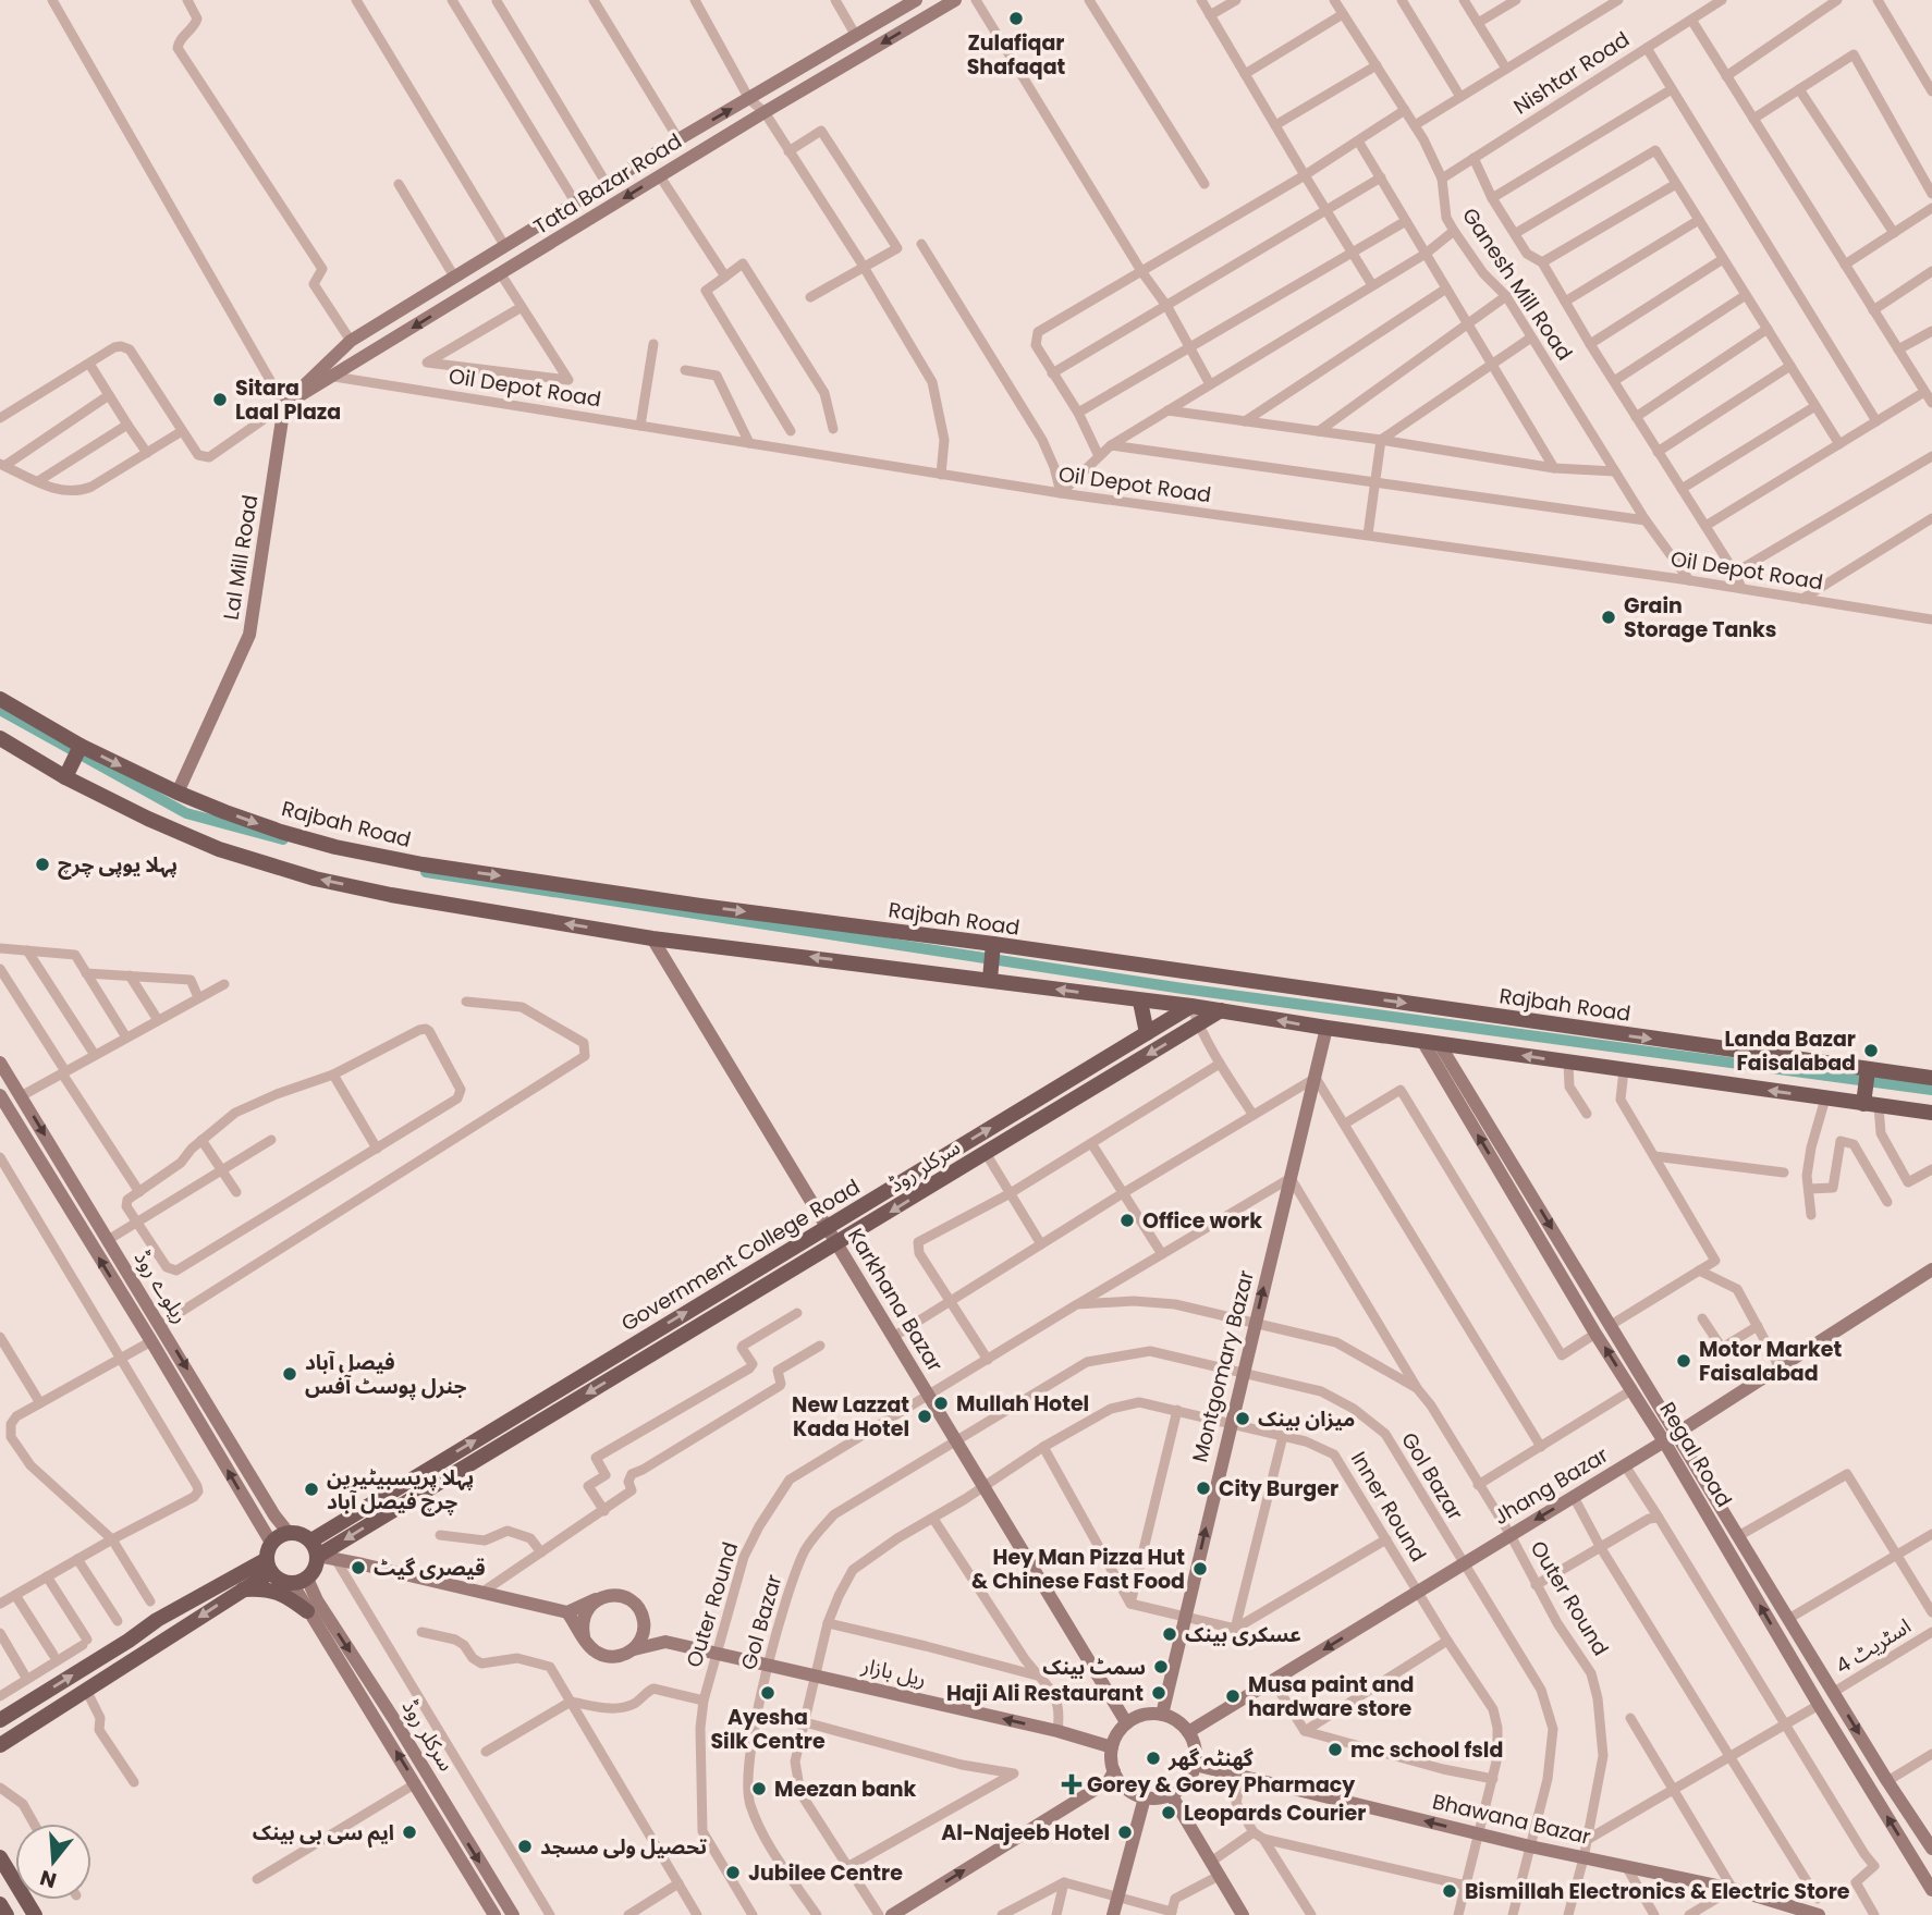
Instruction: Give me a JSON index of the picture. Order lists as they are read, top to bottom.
{
  "streets": {
    "main road": ["Rajbah Road", "سرکلر روڈ", "Government College Road"],
    "street": [
      "Nishtar Road",
      "Tata Bazar Road",
      "Ganesh Mill Road",
      "Oil Depot Road",
      "Lal Mill Road",
      "ریلوے روڈ",
      "Karkhana Bazar",
      "Montgomary Bazar",
      "Regal Road",
      "Gol Bazar",
      "Jhang Bazar",
      "Inner Round",
      "Outer Round",
      "اسٹریٹ 4",
      "ریل بازار",
      "Bhawana Bazar"
    ]
  },
  "crossings": [
    ["Nishtar Road", "Ganesh Mill Road"],
    ["Tata Bazar Road", "Oil Depot Road"],
    ["Tata Bazar Road", "Lal Mill Road"],
    ["Ganesh Mill Road", "Oil Depot Road"],
    ["Lal Mill Road", "Rajbah Road"],
    ["سرکلر روڈ", "Government College Road"],
    ["سرکلر روڈ", "ریلوے روڈ"],
    ["سرکلر روڈ", "Karkhana Bazar"],
    ["Government College Road", "ریلوے روڈ"],
    ["Government College Road", "Karkhana Bazar"],
    ["Karkhana Bazar", "Montgomary Bazar"],
    ["Karkhana Bazar", "Gol Bazar"],
    ["Karkhana Bazar", "Jhang Bazar"],
    ["Karkhana Bazar", "Inner Round"],
    ["Karkhana Bazar", "Outer Round"],
    ["Karkhana Bazar", "ریل بازار"],
    ["Karkhana Bazar", "Bhawana Bazar"],
    ["Montgomary Bazar", "Gol Bazar"],
    ["Montgomary Bazar", "Jhang Bazar"],
    ["Montgomary Bazar", "Inner Round"],
    ["Montgomary Bazar", "Outer Round"],
    ["Montgomary Bazar", "ریل بازار"],
    ["Montgomary Bazar", "Bhawana Bazar"],
    ["Regal Road", "Jhang Bazar"],
    ["Regal Road", "اسٹریٹ 4"],
    ["Gol Bazar", "Jhang Bazar"],
    ["Gol Bazar", "ریل بازار"],
    ["Gol Bazar", "Bhawana Bazar"],
    ["Jhang Bazar", "Inner Round"],
    ["Jhang Bazar", "Outer Round"],
    ["Jhang Bazar", "ریل بازار"],
    ["Jhang Bazar", "Bhawana Bazar"],
    ["Inner Round", "ریل بازار"],
    ["Inner Round", "Bhawana Bazar"],
    ["Outer Round", "ریل بازار"],
    ["Outer Round", "Bhawana Bazar"],
    ["ریل بازار", "Bhawana Bazar"]
  ],
  "one_way": ["Government College Road"],
  "places": {
    "other": [
      "Zulafiqar Shafaqat",
      "Sitara Laal Plaza",
      "Grain Storage Tanks",
      "پہلا یوپی چرچ",
      "Landa Bazar Faisalabad",
      "Office work",
      "Motor Market Faisalabad",
      "فیصل آباد جنرل پوسٹ آفس",
      "Mullah Hotel",
      "New Lazzat Kada Hotel",
      "میزان بینک",
      "City Burger",
      "پہلا پریسبیٹیرین چرچ فیصل آباد",
      "قیصری گیٹ",
      "Hey Man Pizza Hut & Chinese Fast Food",
      "عسکری بینک",
      "سمٹ بینک",
      "Ayesha Silk Centre",
      "Haji Ali Restaurant",
      "Musa paint and hardware store",
      "mc school fsld",
      "گھنٹہ گھر",
      "Meezan bank",
      "Leopards Courier",
      "ایم سی بی بینک",
      "Al-Najeeb Hotel",
      "تحصیل ولی مسجد",
      "Jubilee Centre",
      "Bismillah Electronics & Electric Store"
    ],
    "health": ["Gorey & Gorey Pharmacy"]
  },
  "north": "bottom"
}
